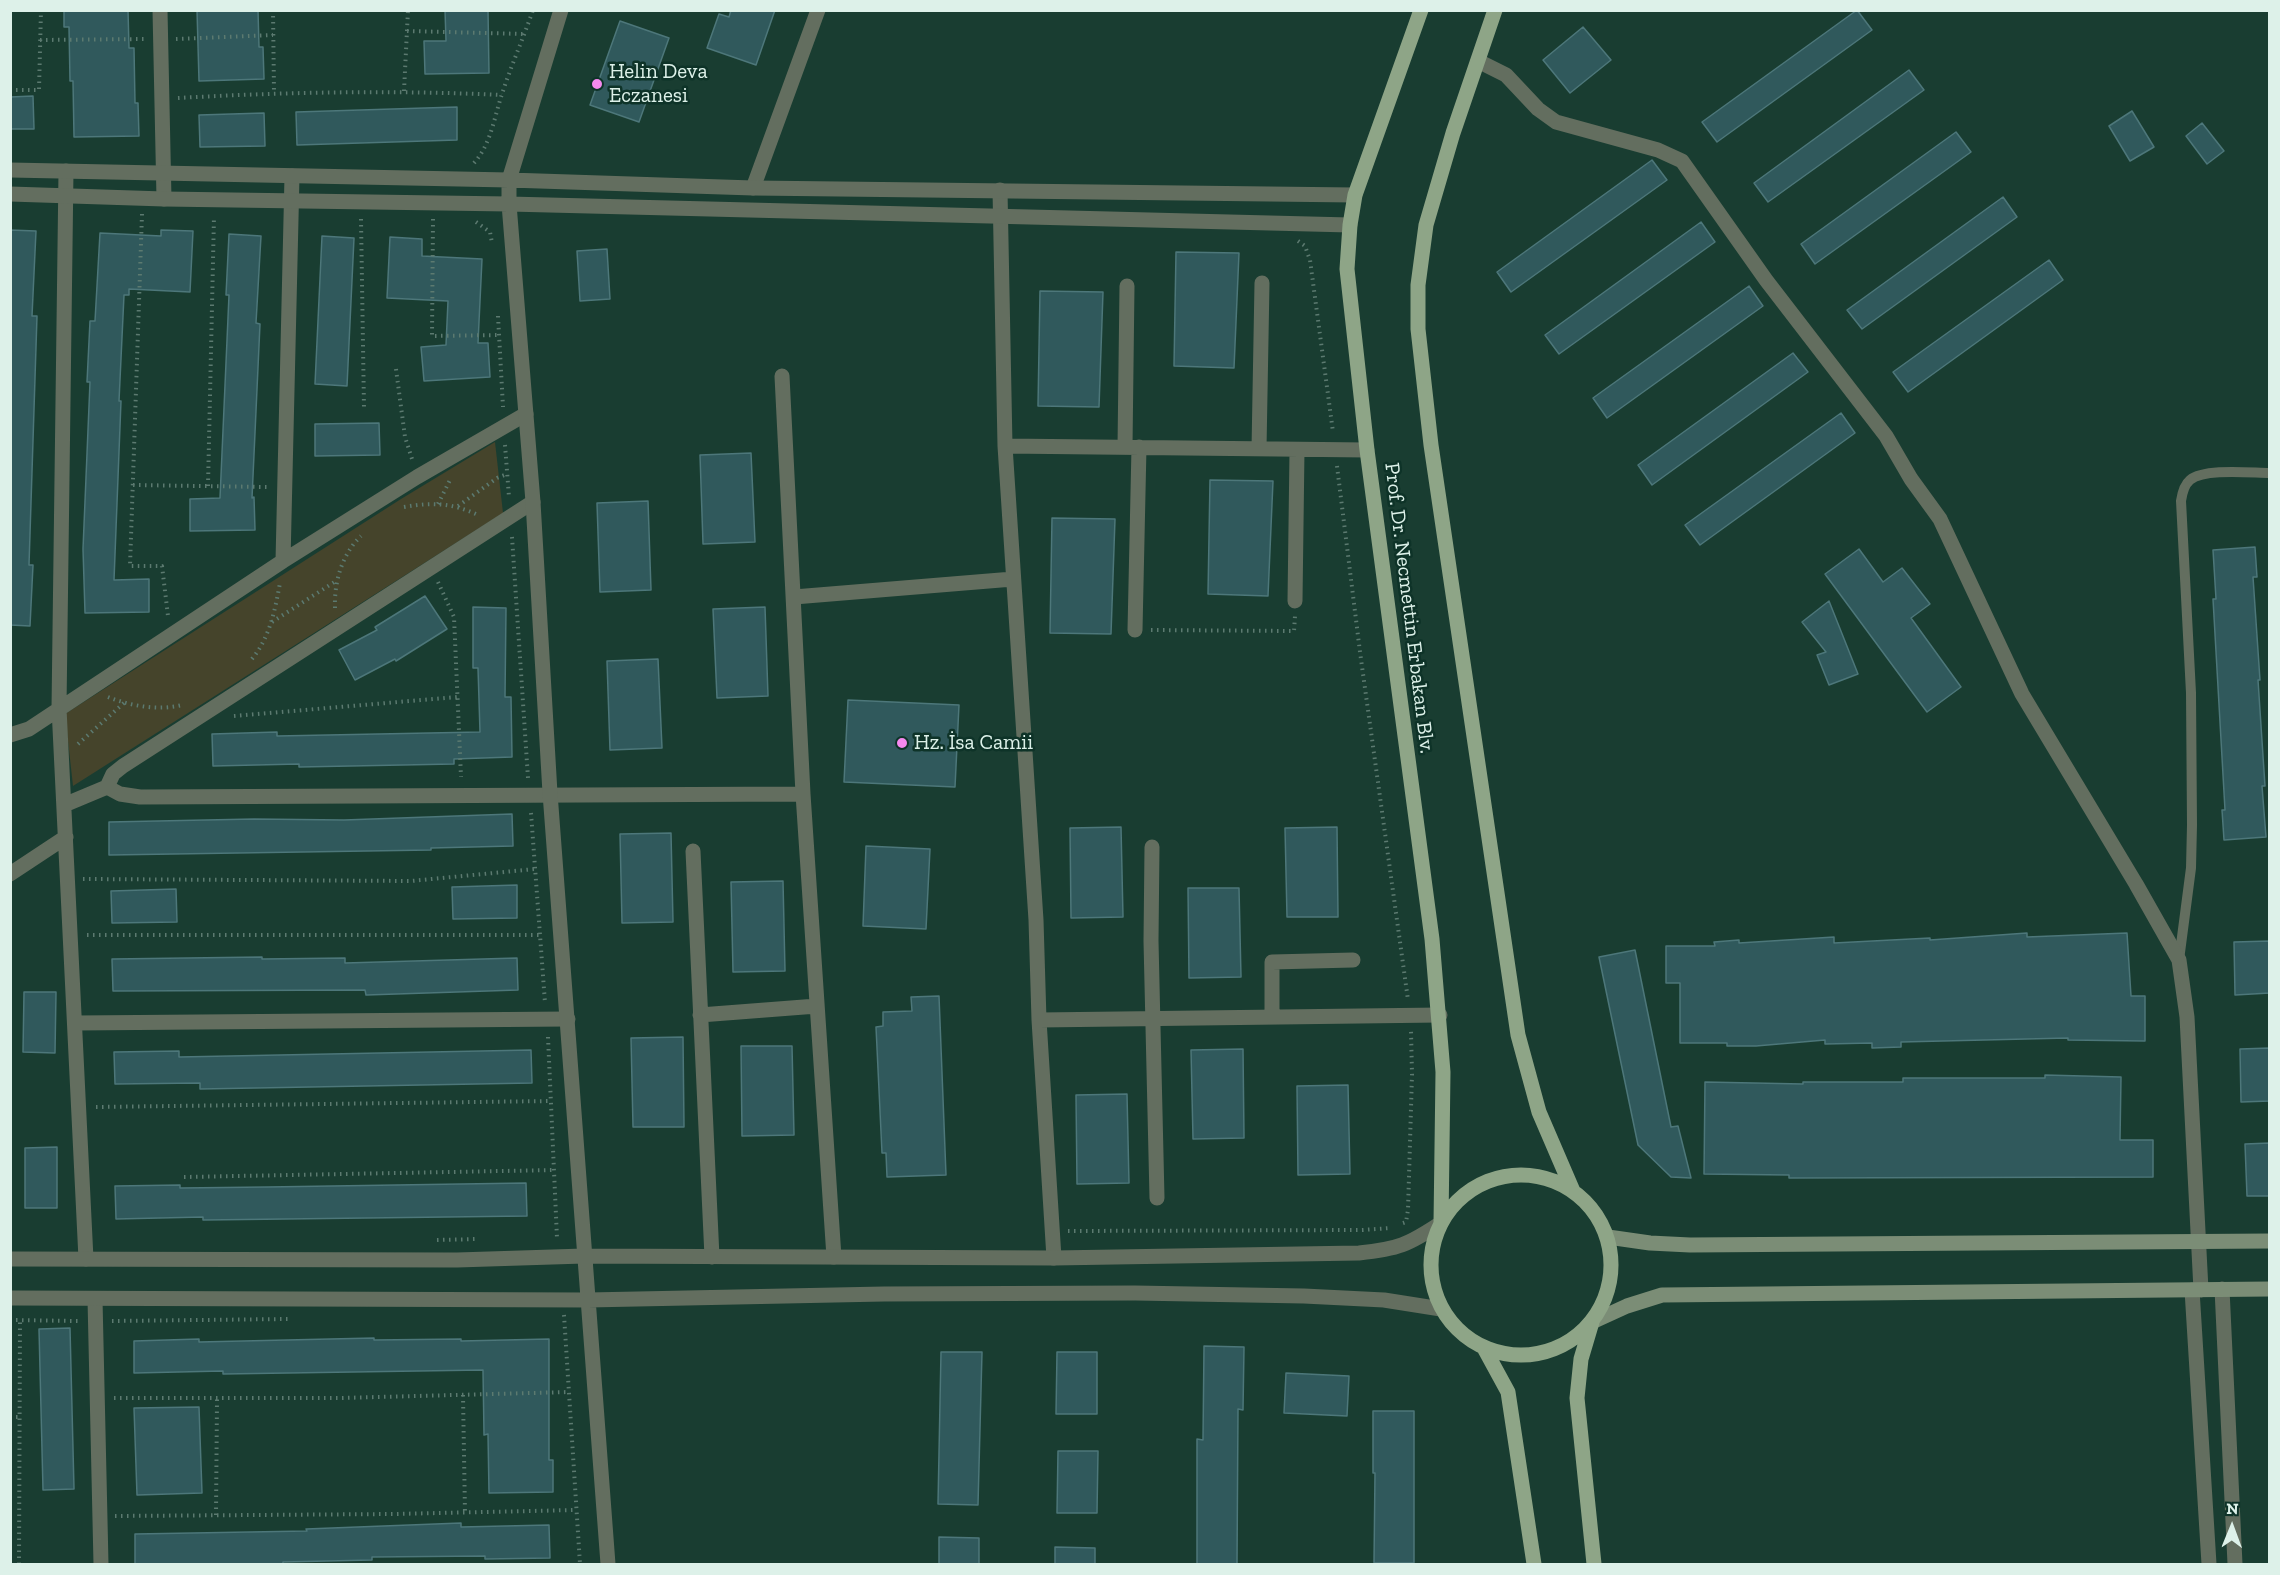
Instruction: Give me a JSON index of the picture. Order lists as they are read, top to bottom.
{
  "streets": {
    "main road": ["Prof. Dr. Necmettin Erbakan Blv."]
  },
  "places": ["Helin Deva Eczanesi", "Hz. İsa Camii"],
  "north": "top"
}
